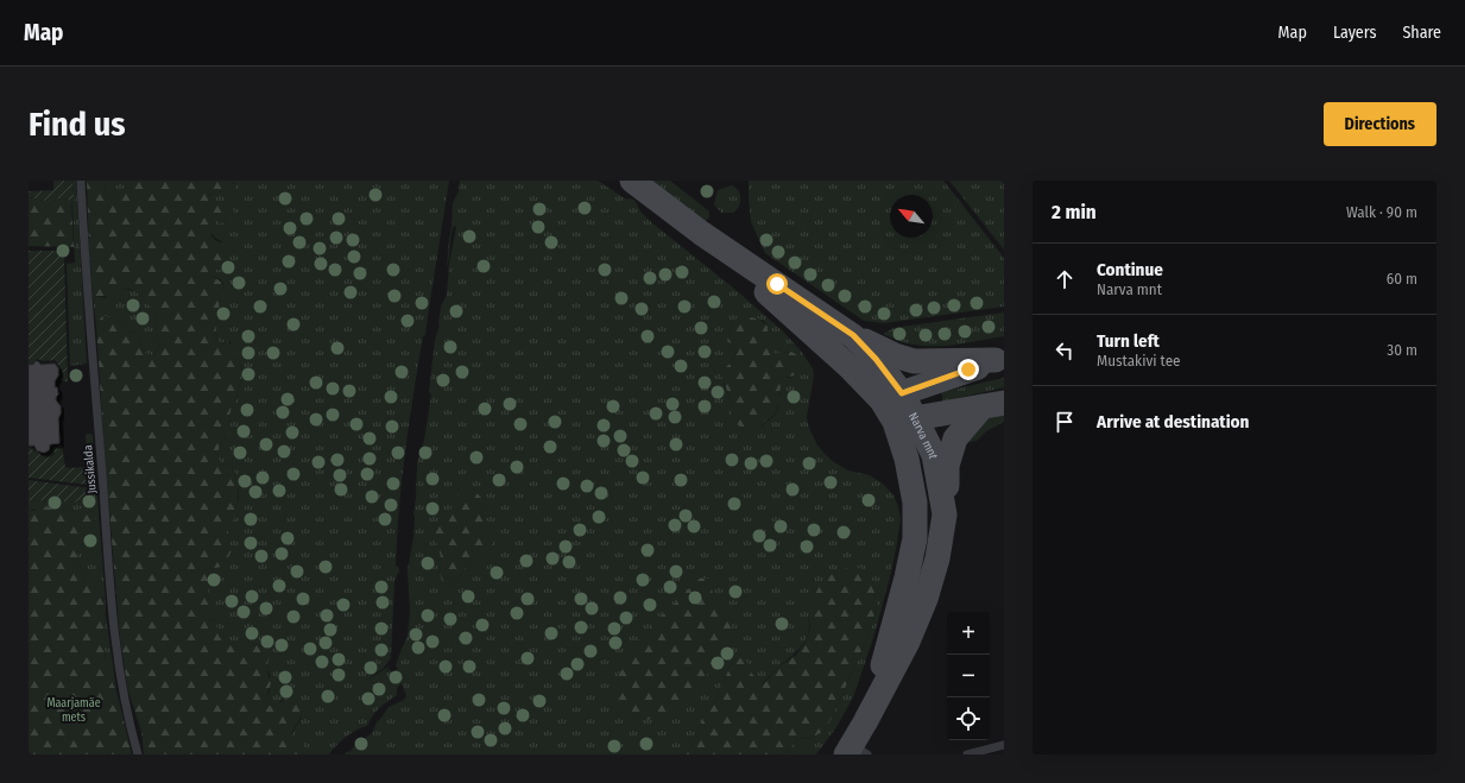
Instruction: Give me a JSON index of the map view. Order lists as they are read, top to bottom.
{
  "streets": {
    "main road": ["Narva mnt"],
    "lane": ["Jussikalda"]
  },
  "parks": ["Maarjamäe mets"],
  "north": "top left",
  "page": {
    "header": "Map",
    "nav": ["Map", "Layers", "Share"],
    "buttons": "Directions",
    "title": "Find us",
    "heading": ["2 min", "Walk · 90 m"],
    "list": [
      ["Continue", "Narva mnt", "60 m"],
      ["Turn left", "Mustakivi tee", "30 m"],
      "Arrive at destination"
    ],
    "map_buttons": ["+", "−"]
  }
}
